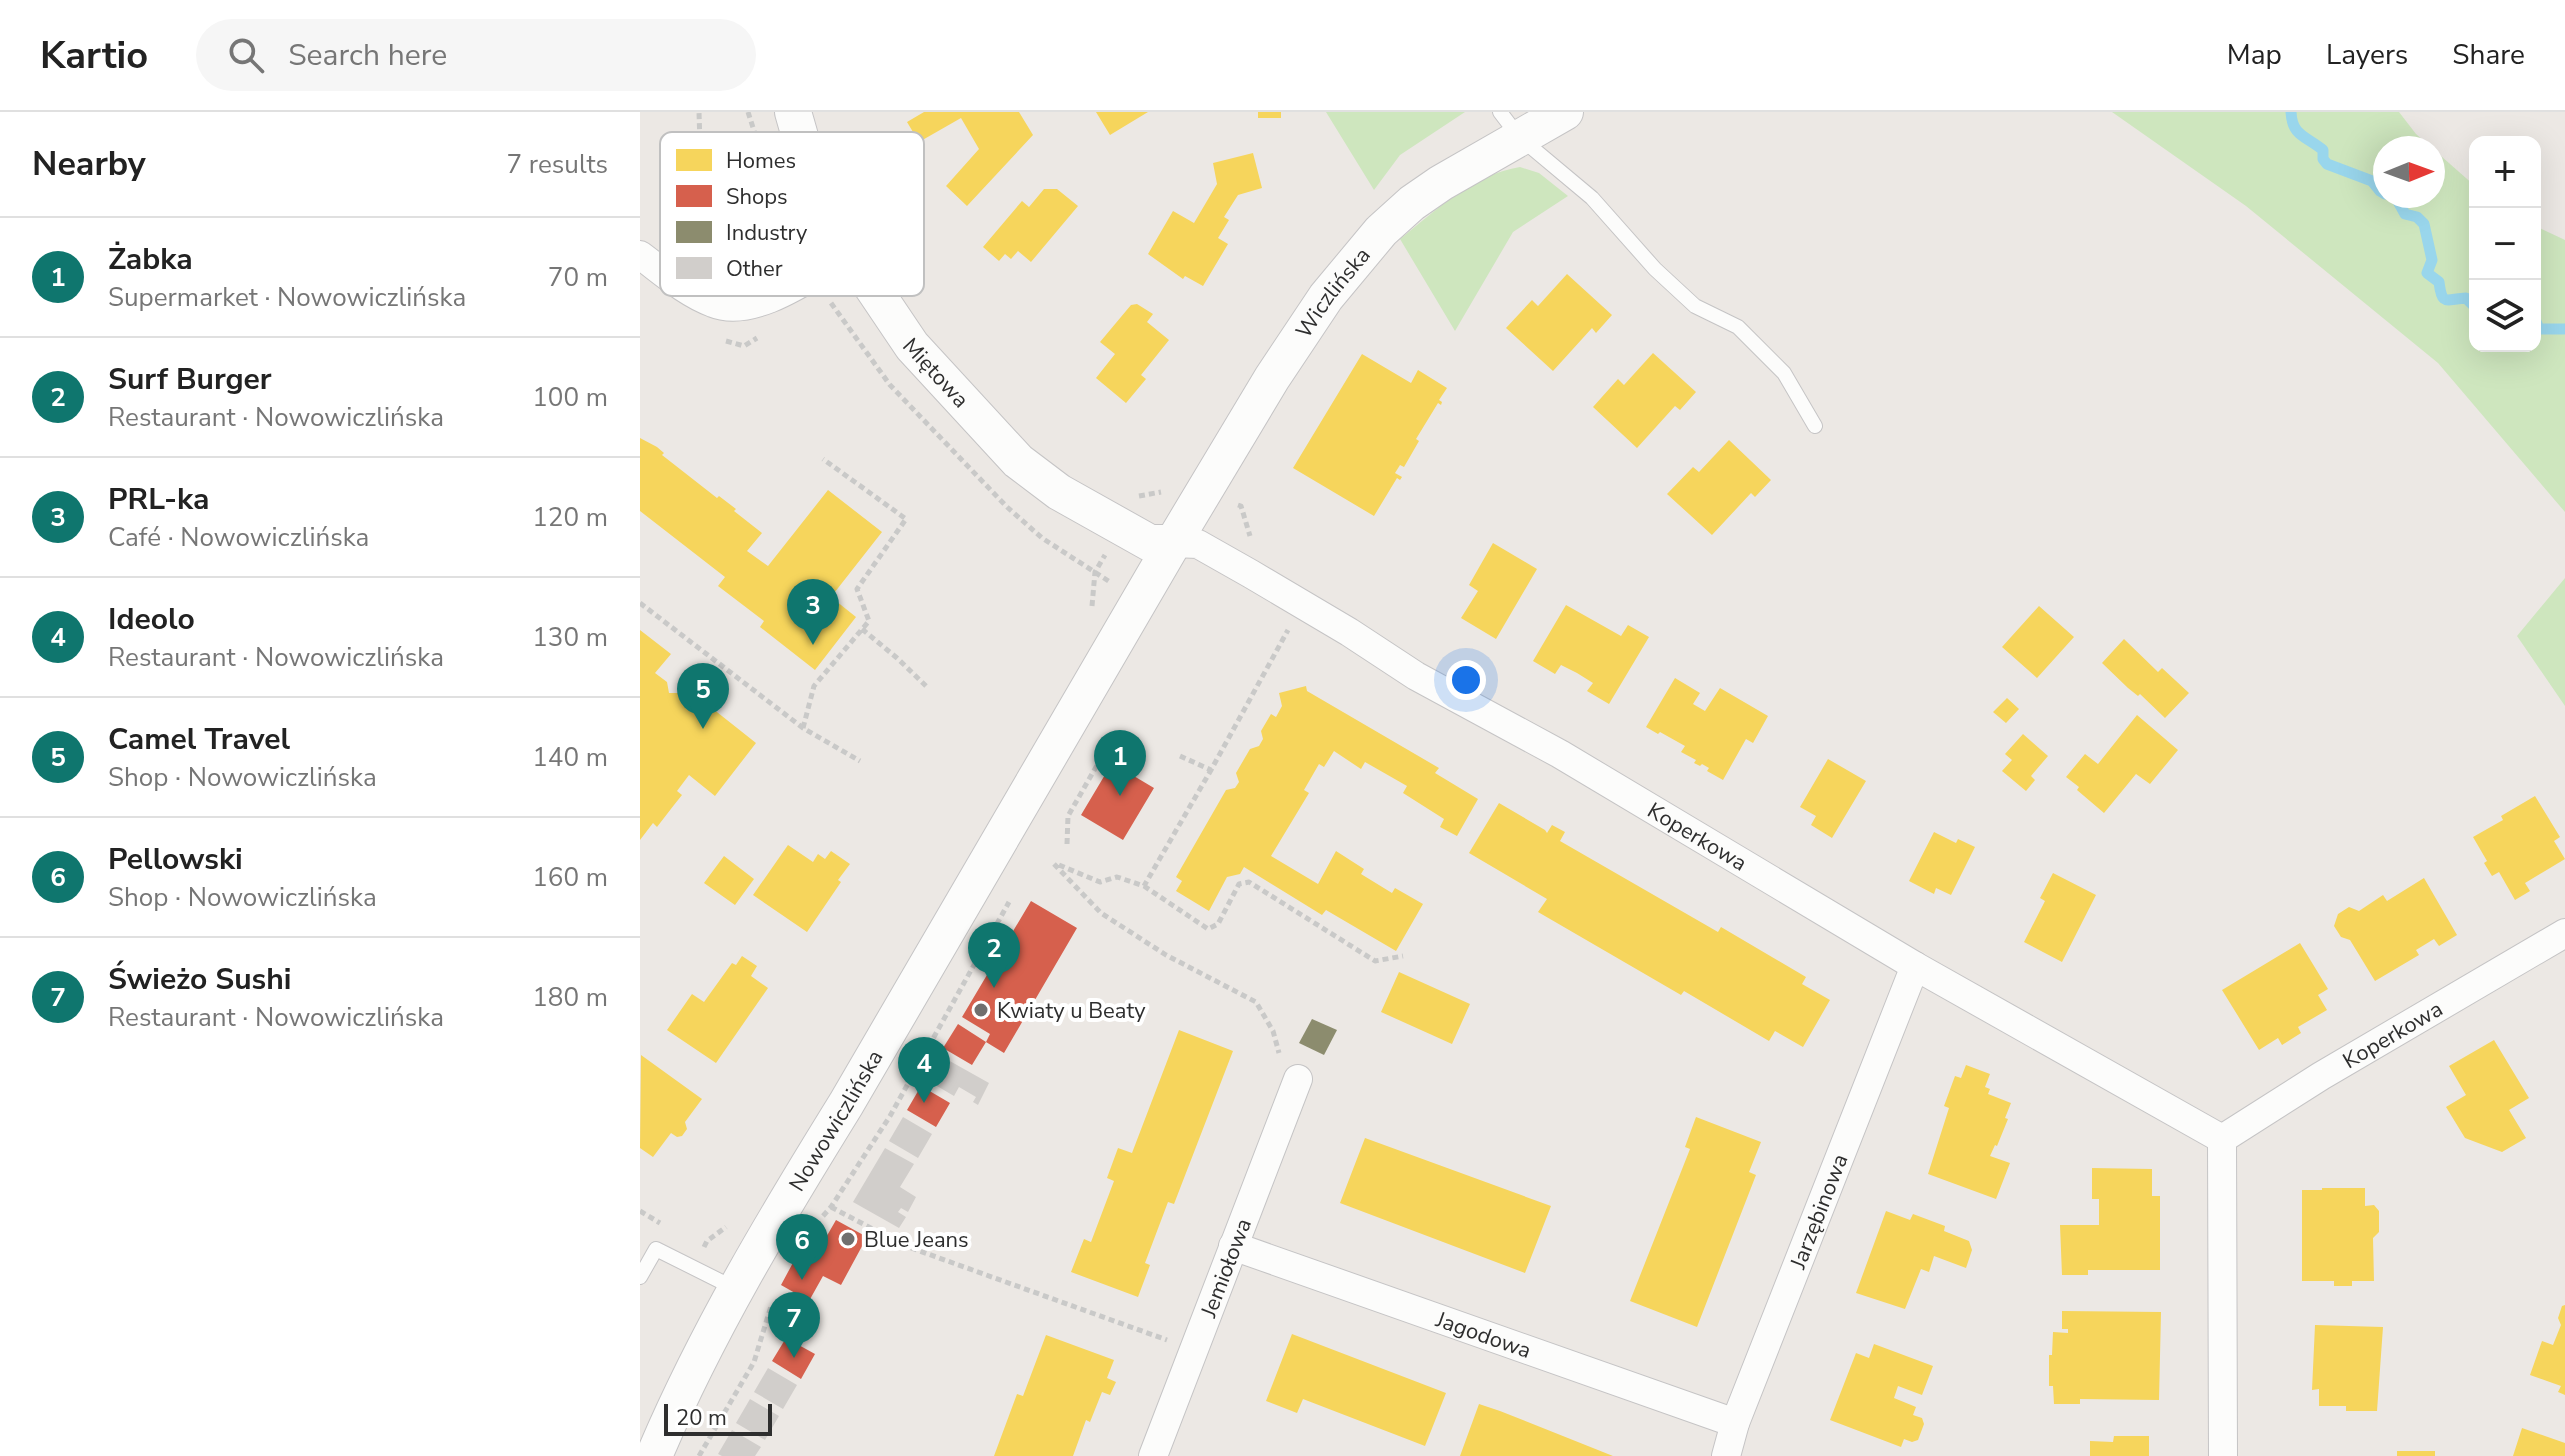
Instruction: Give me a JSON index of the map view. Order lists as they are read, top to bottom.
{
  "streets": {
    "street": [
      "Wiczlińska",
      "Miętowa",
      "Koperkowa",
      "Nowowiczlińska",
      "Jarzębinowa",
      "Jemiołowa",
      "Jagodowa"
    ]
  },
  "crossings": [
    ["Wiczlińska", "Miętowa"],
    ["Wiczlińska", "Koperkowa"],
    ["Wiczlińska", "Nowowiczlińska"],
    ["Miętowa", "Koperkowa"],
    ["Miętowa", "Nowowiczlińska"],
    ["Koperkowa", "Nowowiczlińska"],
    ["Koperkowa", "Jarzębinowa"],
    ["Jarzębinowa", "Jagodowa"],
    ["Jemiołowa", "Jagodowa"]
  ],
  "places": ["Kwiaty u Beaty", "Blue Jeans"],
  "legend": [
    "Homes",
    "Shops",
    "Industry",
    "Other"
  ],
  "scale_bar": "20 m",
  "north": "right",
  "page": {
    "header": "Kartio",
    "search": "Search here",
    "nav": ["Map", "Layers", "Share"],
    "heading": ["Nearby", "7 results"],
    "map_buttons": ["+", "−"],
    "list": [
      {
        "mark": "1",
        "name": "Żabka",
        "note": "Supermarket · Nowowiczlińska",
        "value": "70 m"
      },
      {
        "mark": "2",
        "name": "Surf Burger",
        "note": "Restaurant · Nowowiczlińska",
        "value": "100 m"
      },
      {
        "mark": "3",
        "name": "PRL-ka",
        "note": "Café · Nowowiczlińska",
        "value": "120 m"
      },
      {
        "mark": "4",
        "name": "Ideolo",
        "note": "Restaurant · Nowowiczlińska",
        "value": "130 m"
      },
      {
        "mark": "5",
        "name": "Camel Travel",
        "note": "Shop · Nowowiczlińska",
        "value": "140 m"
      },
      {
        "mark": "6",
        "name": "Pellowski",
        "note": "Shop · Nowowiczlińska",
        "value": "160 m"
      },
      {
        "mark": "7",
        "name": "Świeżo Sushi",
        "note": "Restaurant · Nowowiczlińska",
        "value": "180 m"
      }
    ],
    "pins": [
      "3",
      "5",
      "1",
      "2",
      "4",
      "6",
      "7"
    ],
    "scale": "20 m"
  }
}
